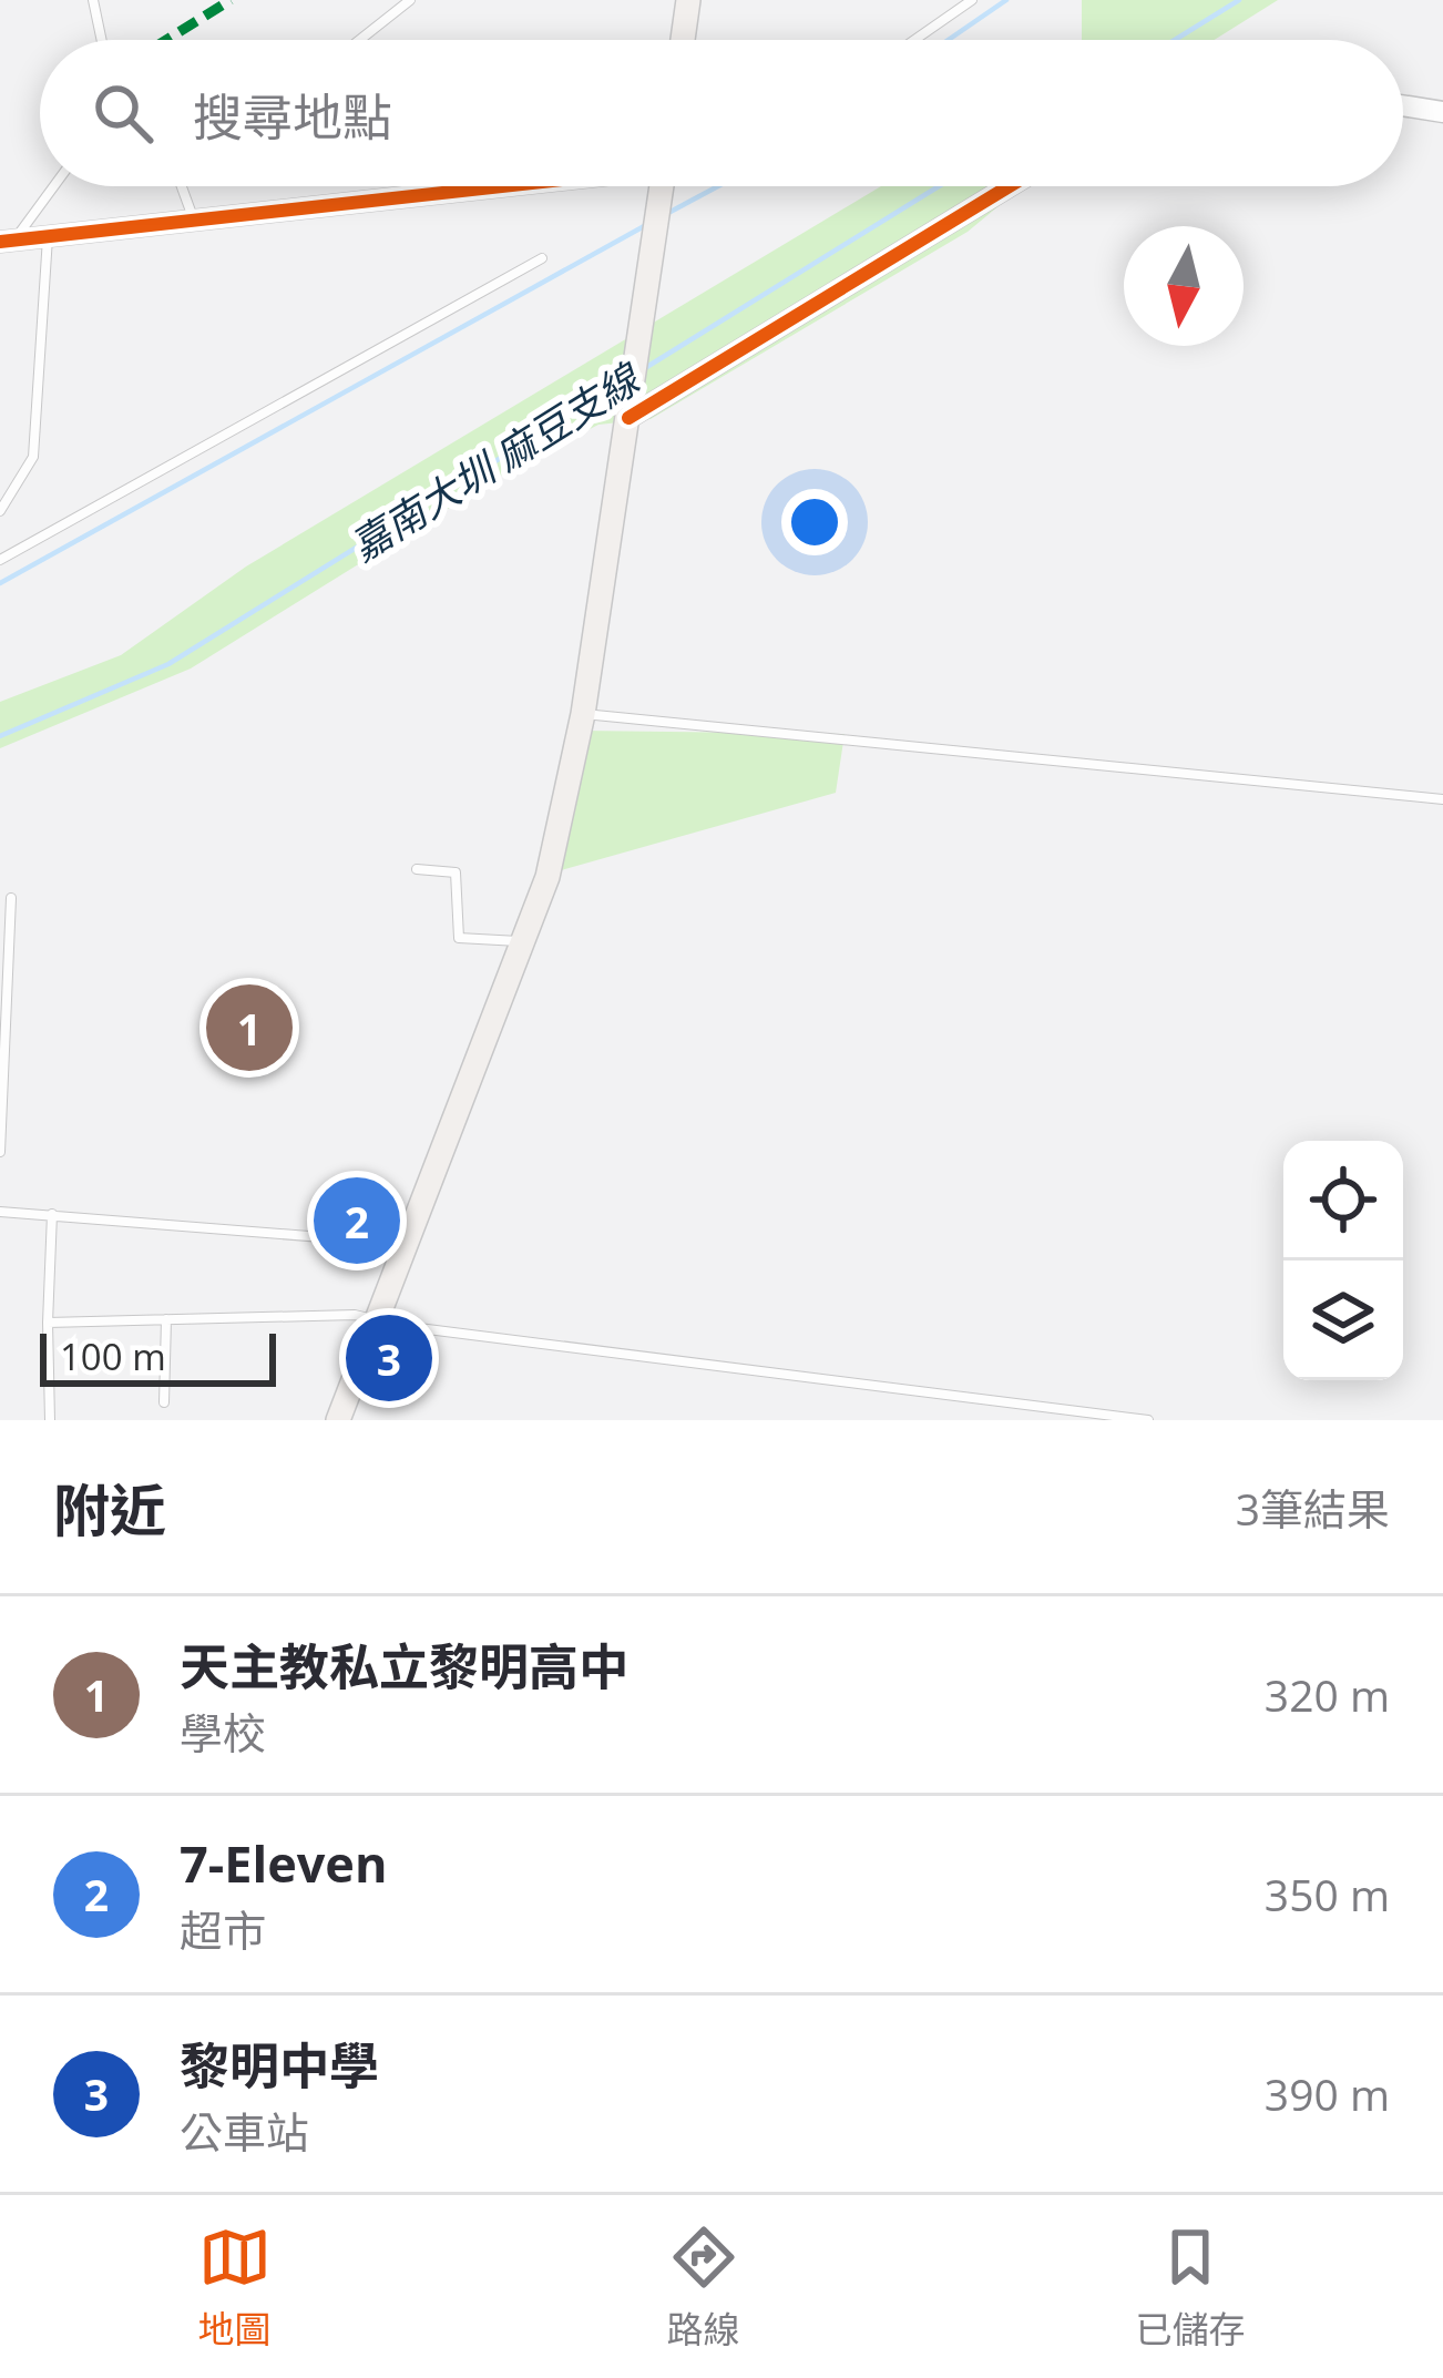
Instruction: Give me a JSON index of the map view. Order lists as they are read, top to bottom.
{
  "water": ["嘉南大圳 麻豆支線"],
  "scale_bar": "100 m",
  "north": "bottom",
  "page": {
    "search": "搜尋地點",
    "pins": ["1", "2", "3"],
    "scale": "100 m",
    "heading": ["附近", "3筆結果"],
    "list": [
      {
        "mark": "1",
        "name": "天主教私立黎明高中",
        "note": "學校",
        "value": "320 m"
      },
      {
        "mark": "2",
        "name": "7-Eleven",
        "note": "超市",
        "value": "350 m"
      },
      {
        "mark": "3",
        "name": "黎明中學",
        "note": "公車站",
        "value": "390 m"
      }
    ],
    "nav": ["地圖", "路線", "已儲存"]
  }
}
